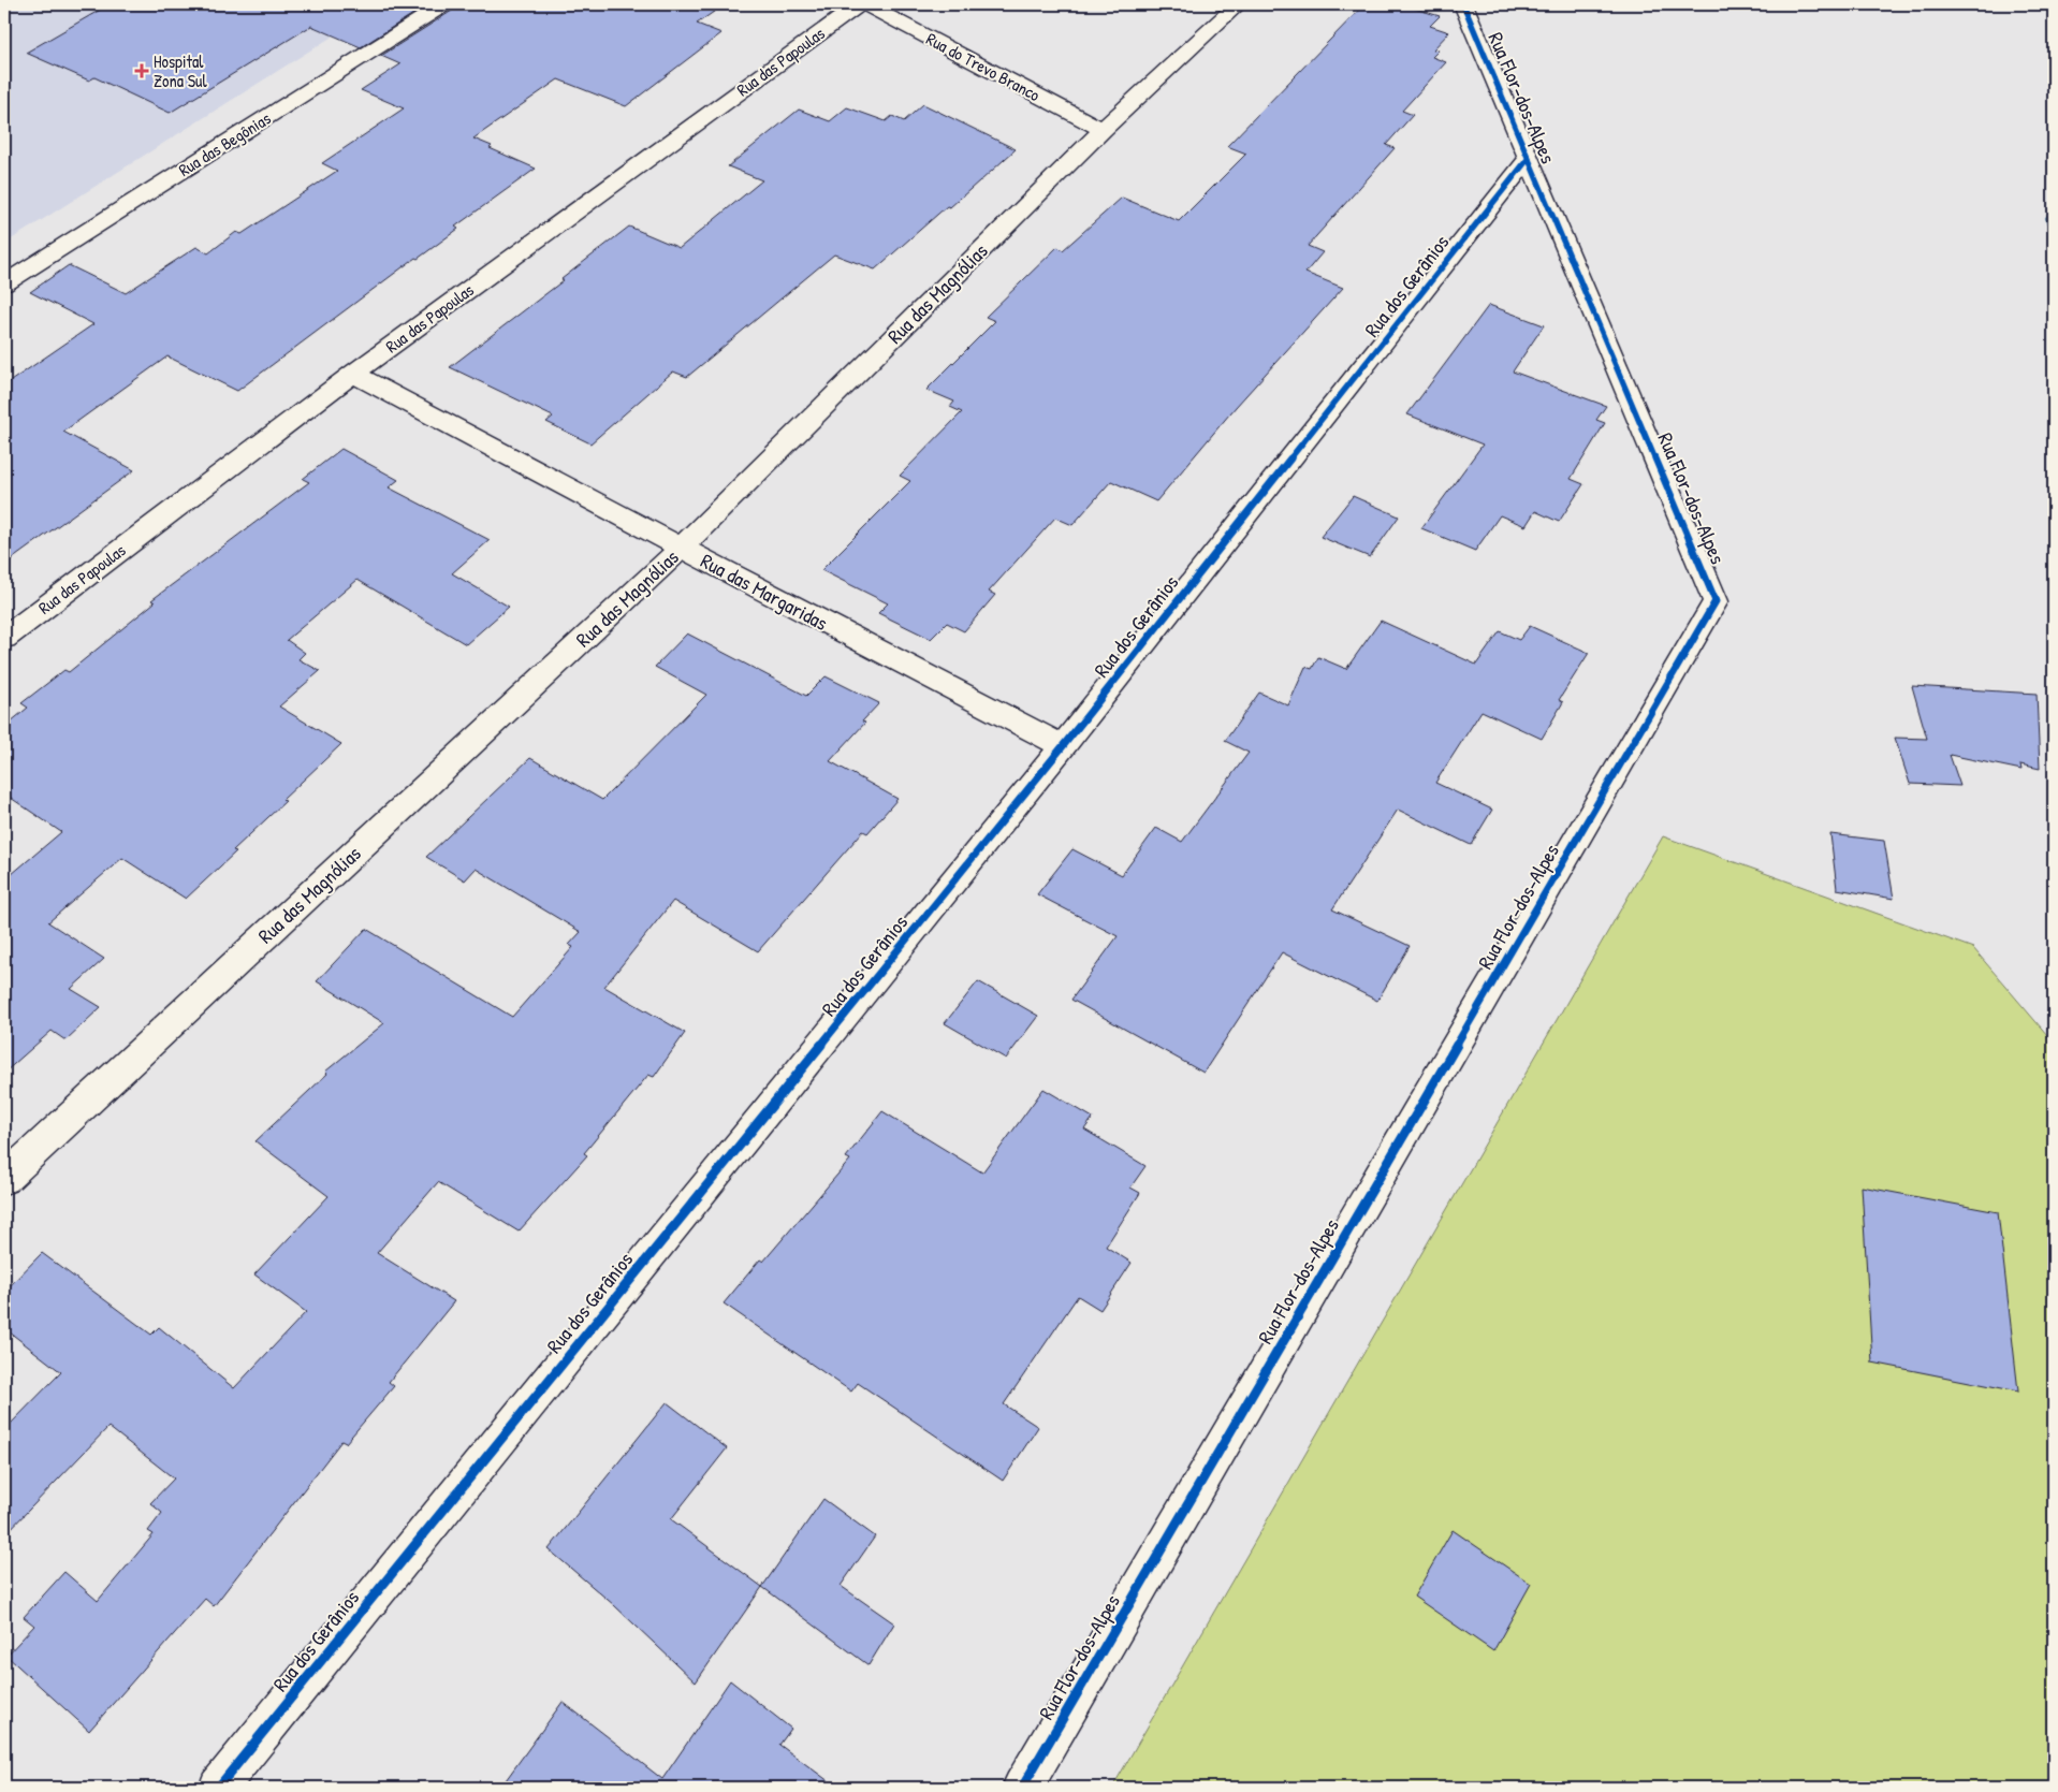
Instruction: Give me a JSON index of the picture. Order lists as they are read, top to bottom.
{
  "streets": {
    "street": [
      "Rua das Papoulas",
      "Rua do Trevo Branco",
      "Rua Flor-dos-Alpes",
      "Rua das Begônias",
      "Rua dos Gerânios",
      "Rua das Magnólias",
      "Rua das Margaridas"
    ]
  },
  "crossings": [
    ["Rua das Papoulas", "Rua das Margaridas"],
    ["Rua do Trevo Branco", "Rua das Magnólias"],
    ["Rua Flor-dos-Alpes", "Rua dos Gerânios"],
    ["Rua dos Gerânios", "Rua das Margaridas"],
    ["Rua das Magnólias", "Rua das Margaridas"]
  ],
  "places": {
    "health": ["Hospital Zona Sul"]
  }
}
